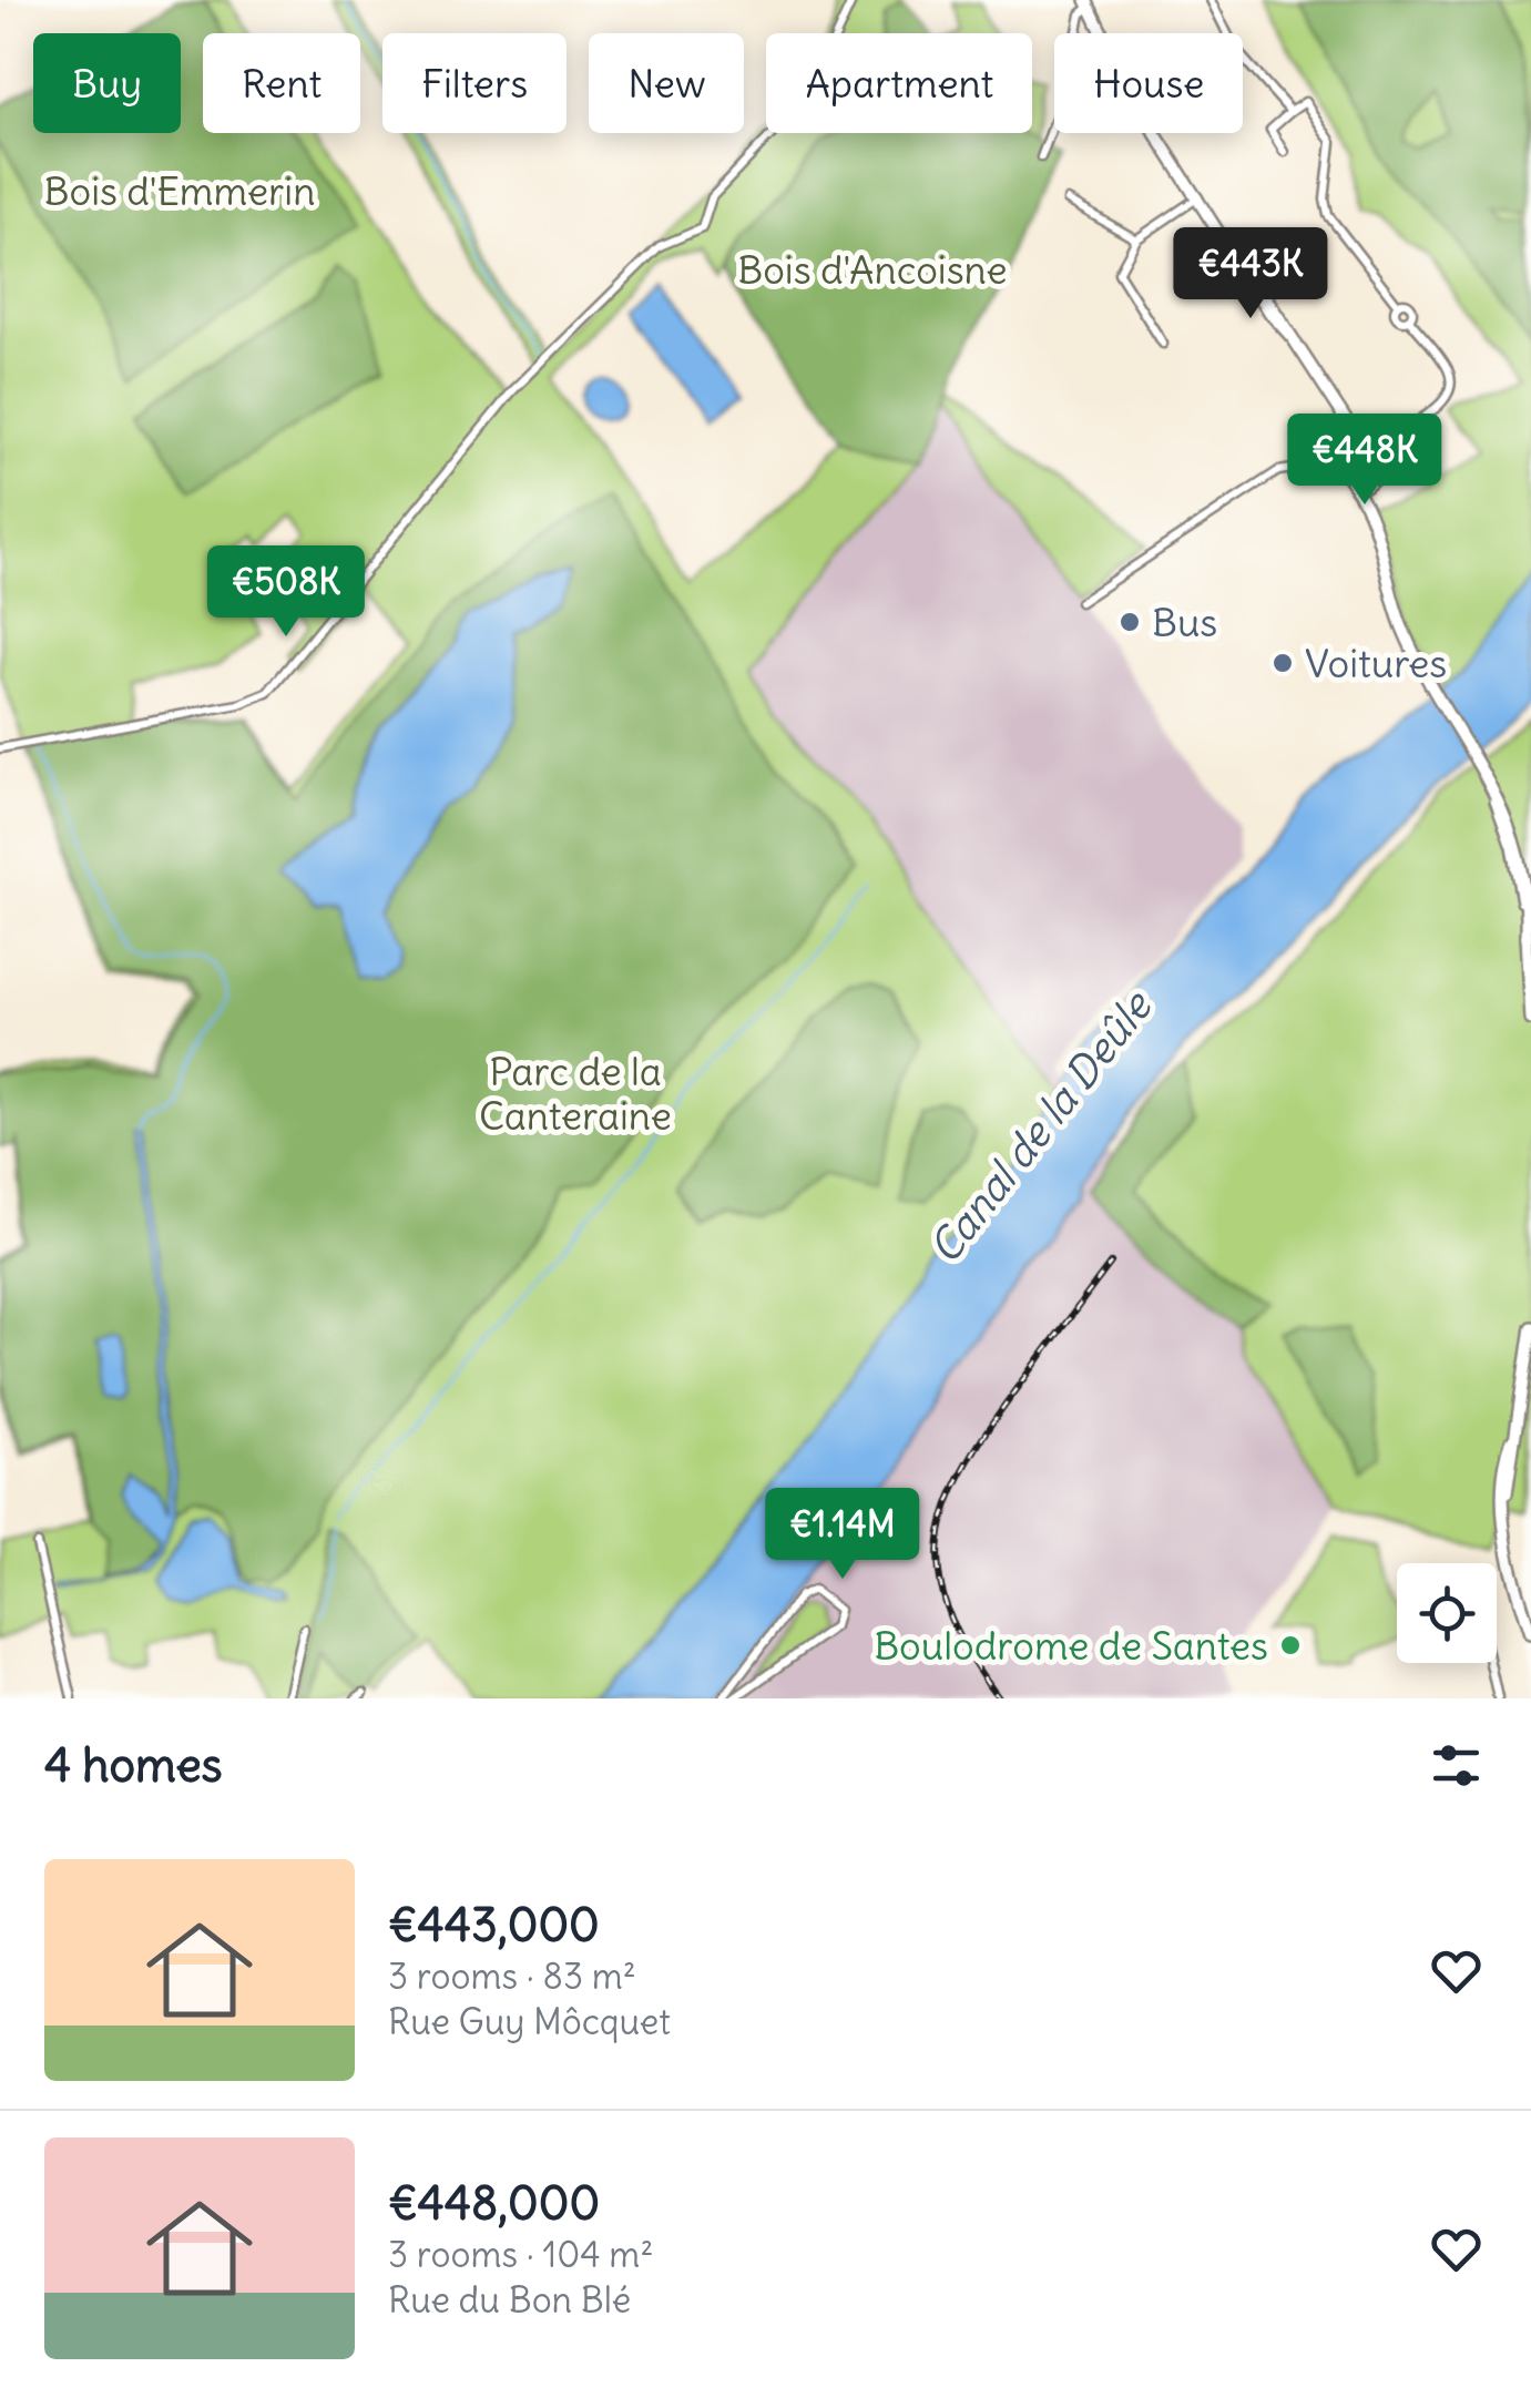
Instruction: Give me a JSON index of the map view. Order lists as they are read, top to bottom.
{
  "water": ["Canal de la Deûle"],
  "parks": ["Bois d'Emmerin", "Bois d'Ancoisne", "Parc de la Canteraine"],
  "places": ["Bus", "Voitures", "Boulodrome de Santes"],
  "page": {
    "chip": [
      "Buy",
      "Rent",
      "Filters",
      "New",
      "Apartment",
      "House"
    ],
    "price": [
      "€443K",
      "€448K",
      "€508K",
      "€1.14M"
    ],
    "heading": "4 homes",
    "list": [
      {
        "name": "€443,000",
        "note": "3 rooms · 83 m² · Rue Guy Môcquet"
      },
      {
        "name": "€448,000",
        "note": "3 rooms · 104 m² · Rue du Bon Blé"
      }
    ]
  }
}
